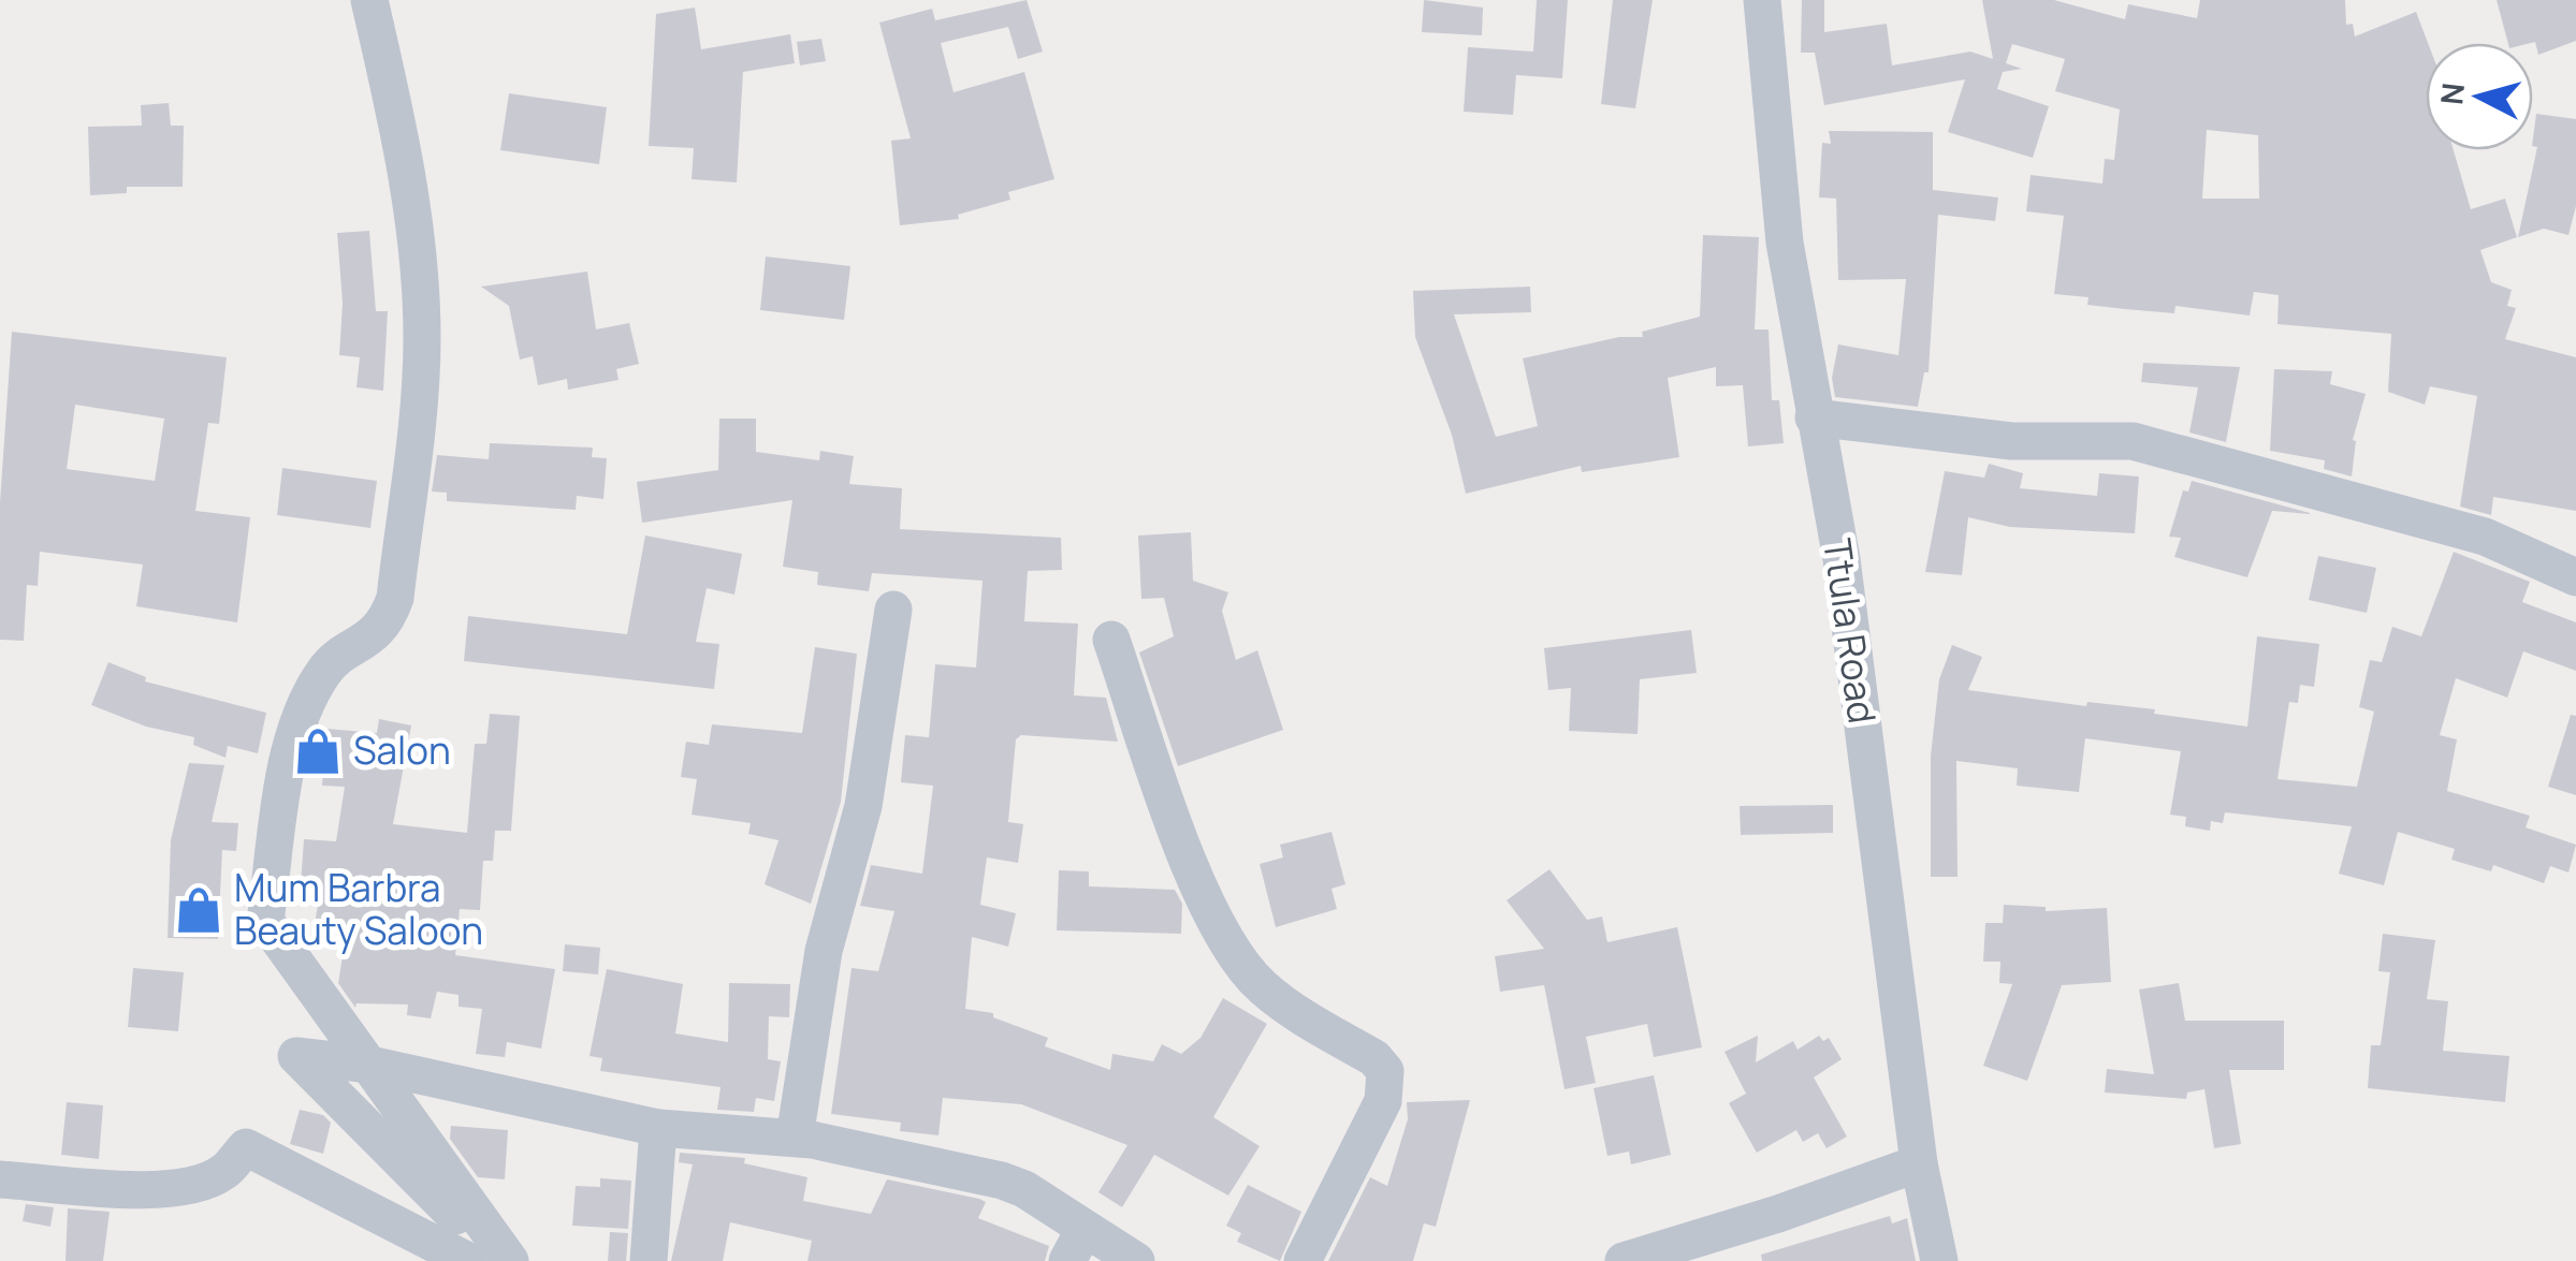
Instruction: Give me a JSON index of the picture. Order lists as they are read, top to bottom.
{
  "streets": {
    "street": ["Ttula Road"]
  },
  "places": {
    "shop": ["Salon", "Mum Barbra Beauty Saloon"]
  },
  "north": "left"
}
